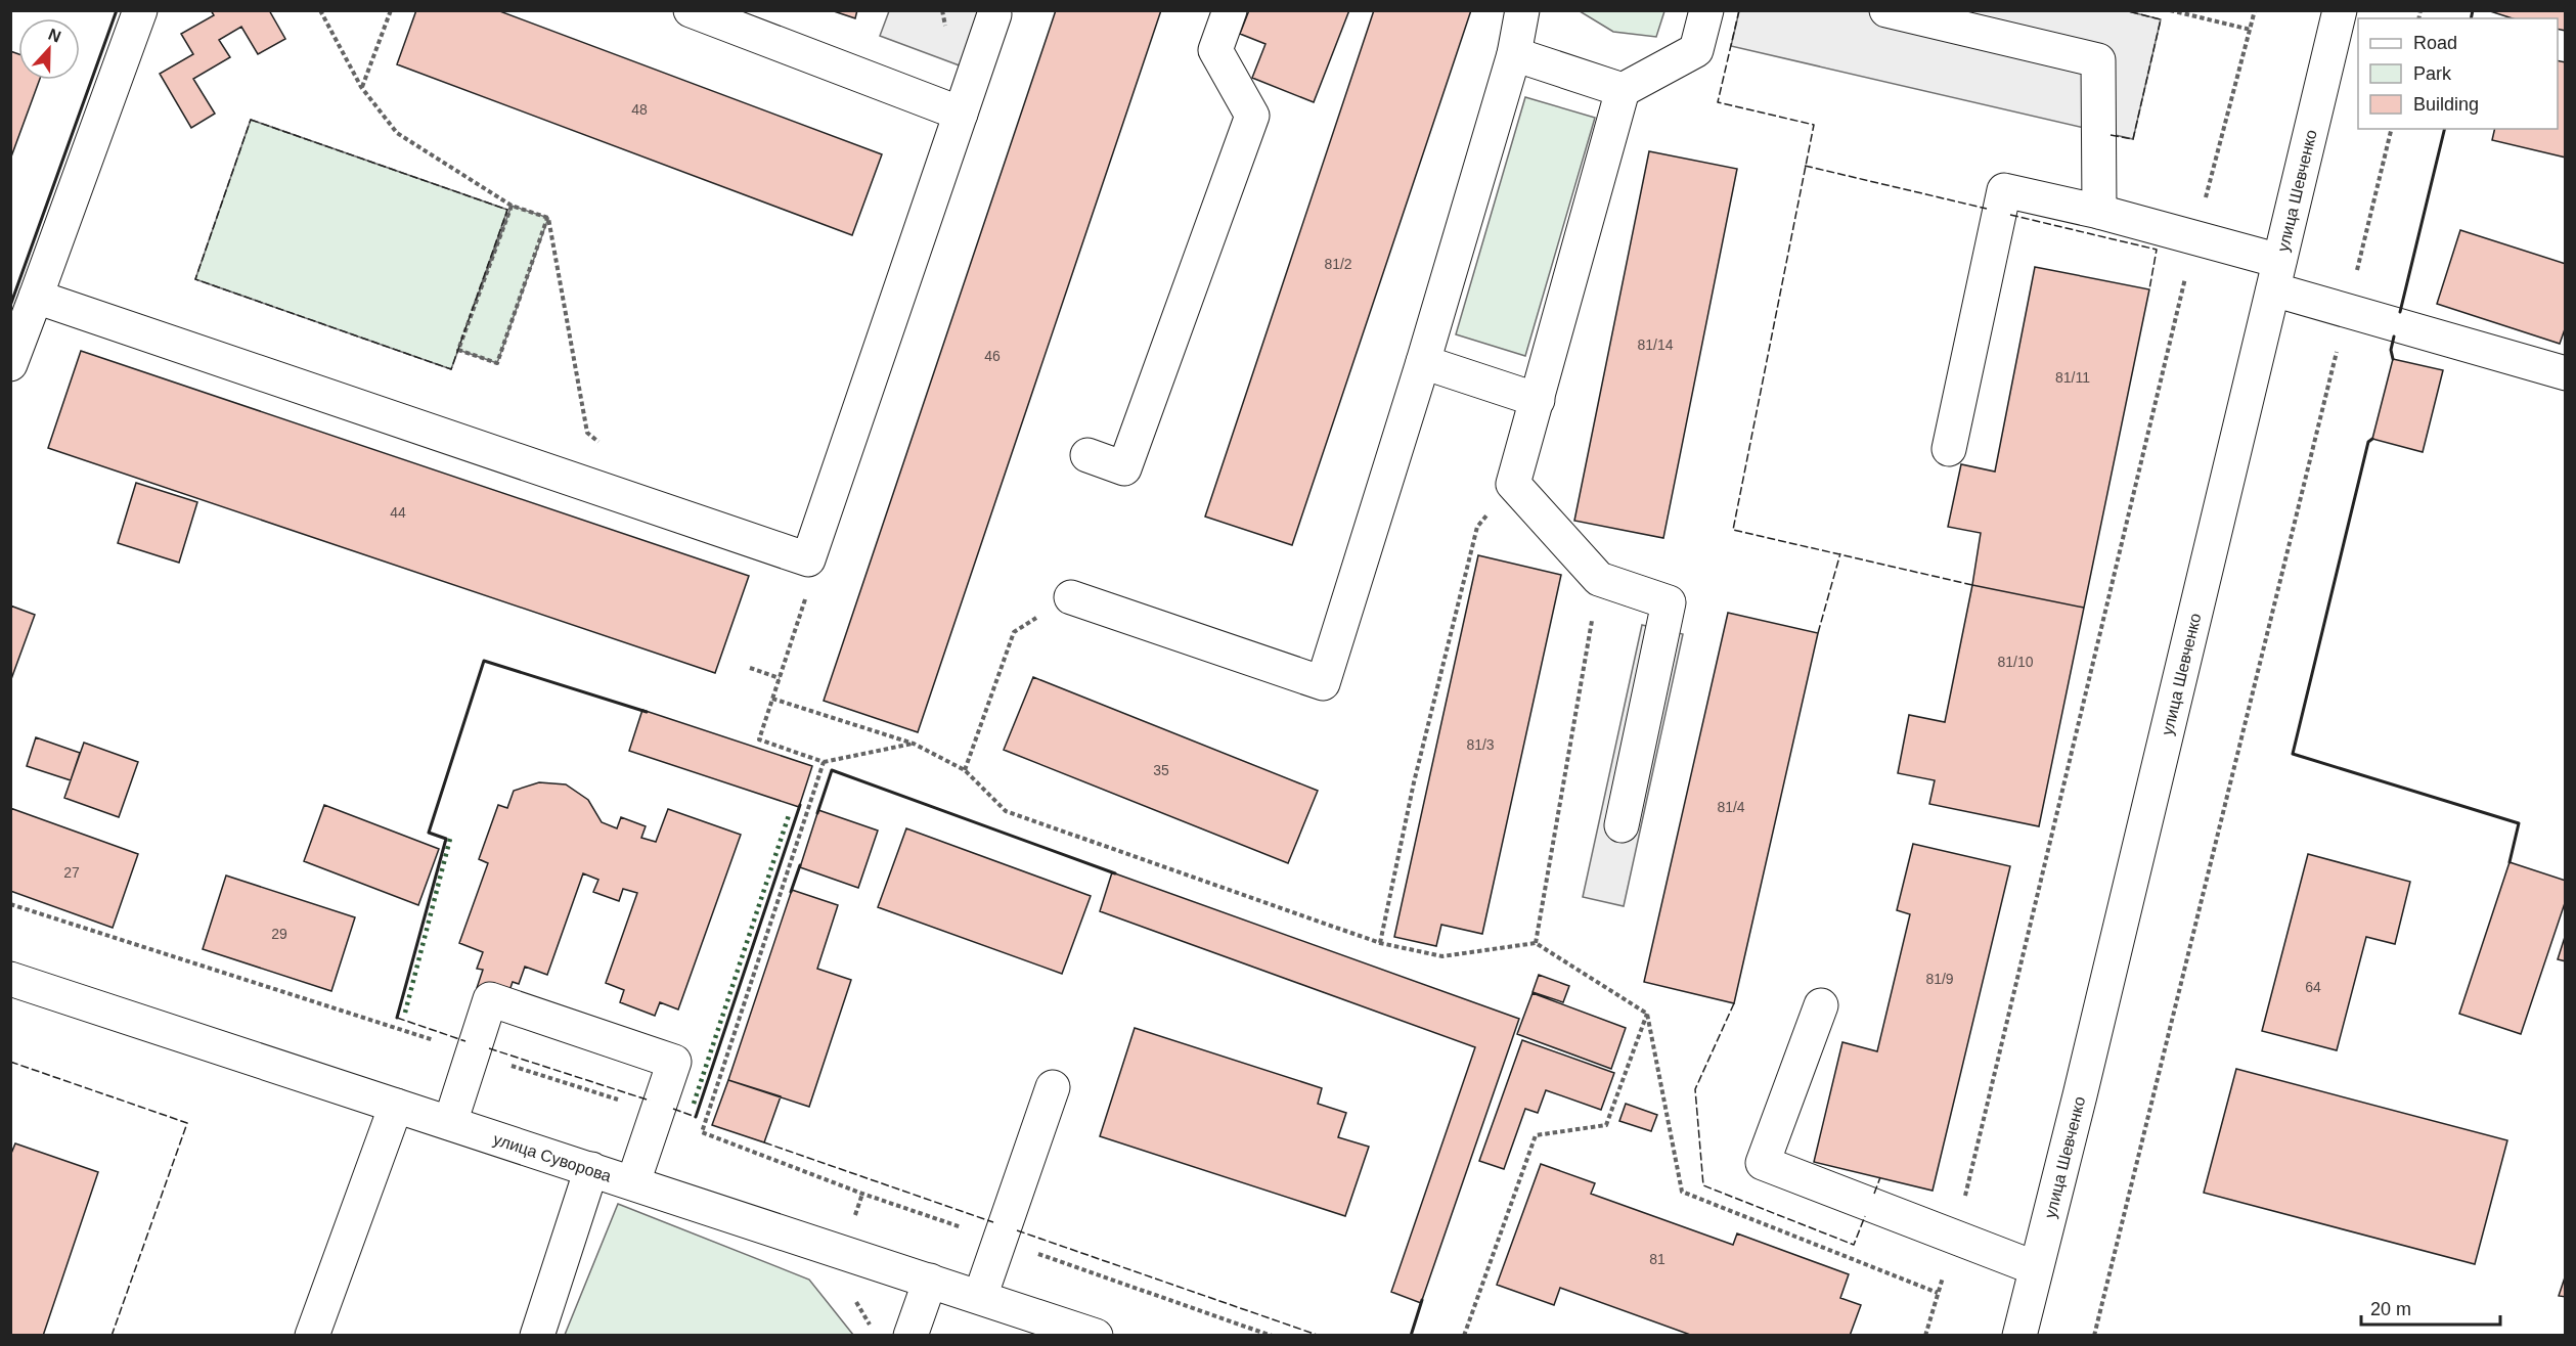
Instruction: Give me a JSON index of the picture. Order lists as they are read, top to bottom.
{
  "streets": {
    "main road": ["улица Шевченко", "улица Суворова"]
  },
  "house_numbers": [
    "48",
    "81/2",
    "81/14",
    "46",
    "81/11",
    "44",
    "81/10",
    "81/3",
    "35",
    "81/4",
    "27",
    "29",
    "81/9",
    "64",
    "81"
  ],
  "legend": ["Road", "Park", "Building"],
  "scale_bar": "20 m",
  "north": "top"
}
